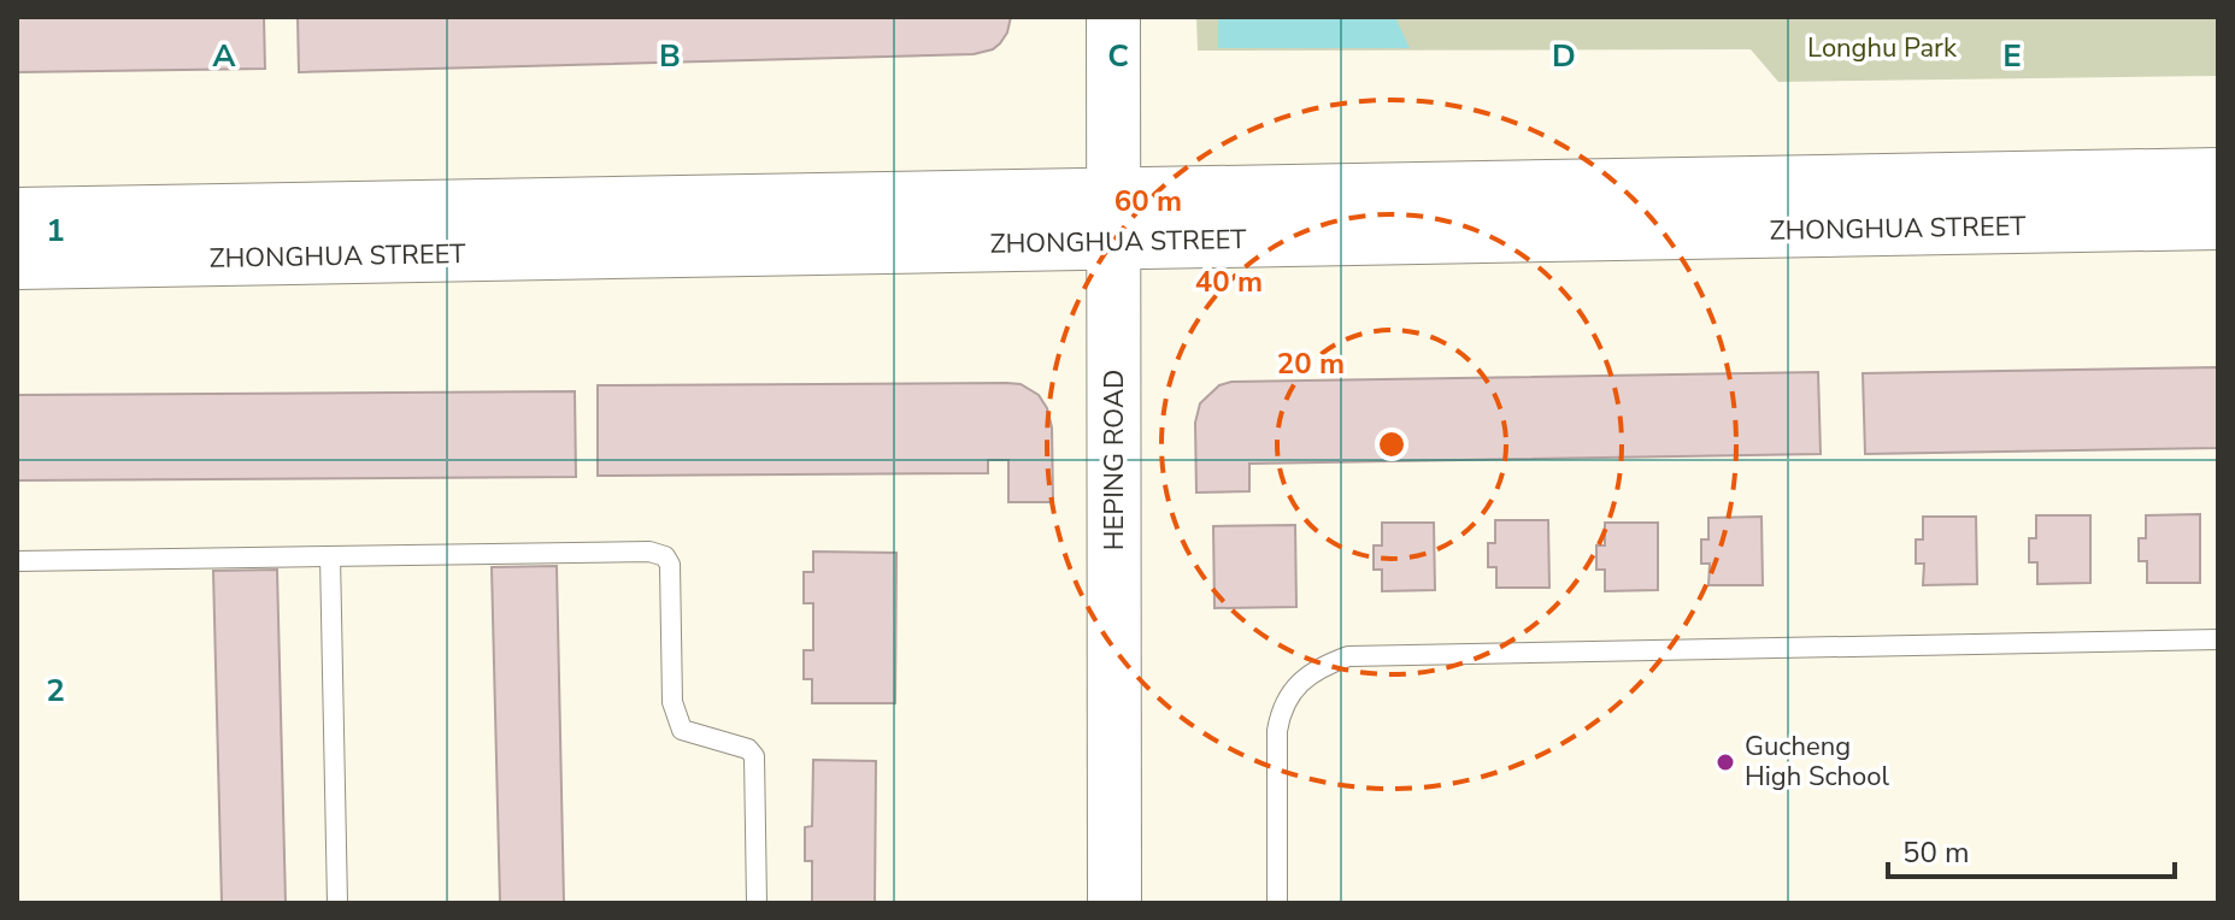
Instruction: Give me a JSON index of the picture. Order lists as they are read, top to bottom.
{
  "streets": {
    "main road": ["ZHONGHUA STREET", "HEPING ROAD"]
  },
  "crossings": [
    ["ZHONGHUA STREET", "HEPING ROAD"]
  ],
  "parks": ["Longhu Park"],
  "places": ["Gucheng High School"],
  "scale_bar": "50 m",
  "grid": {
    "columns": [
      "A",
      "B",
      "C",
      "D",
      "E"
    ],
    "rows": ["1", "2"]
  },
  "rings": ["60 m", "40 m", "20 m"]
}
